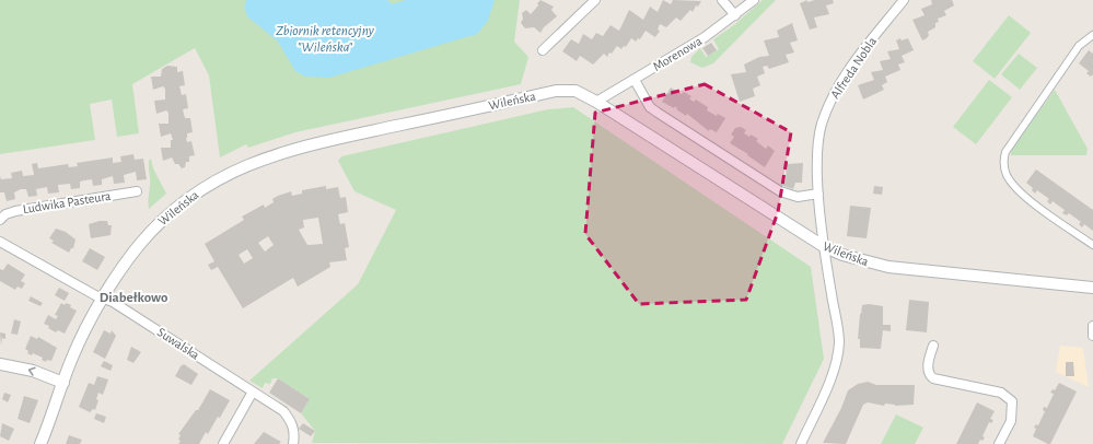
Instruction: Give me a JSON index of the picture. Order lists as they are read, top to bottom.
{
  "streets": {
    "street": [
      "Morenowa",
      "Alfreda Nobla",
      "Wileńska",
      "Ludwika Pasteura",
      "Suwalska"
    ]
  },
  "crossings": [
    ["Morenowa", "Wileńska"],
    ["Alfreda Nobla", "Wileńska"],
    ["Wileńska", "Suwalska"]
  ],
  "districts": ["Diabełkowo"],
  "water": ["Zbiornik retencyjny \"Wileńska\""]
}
